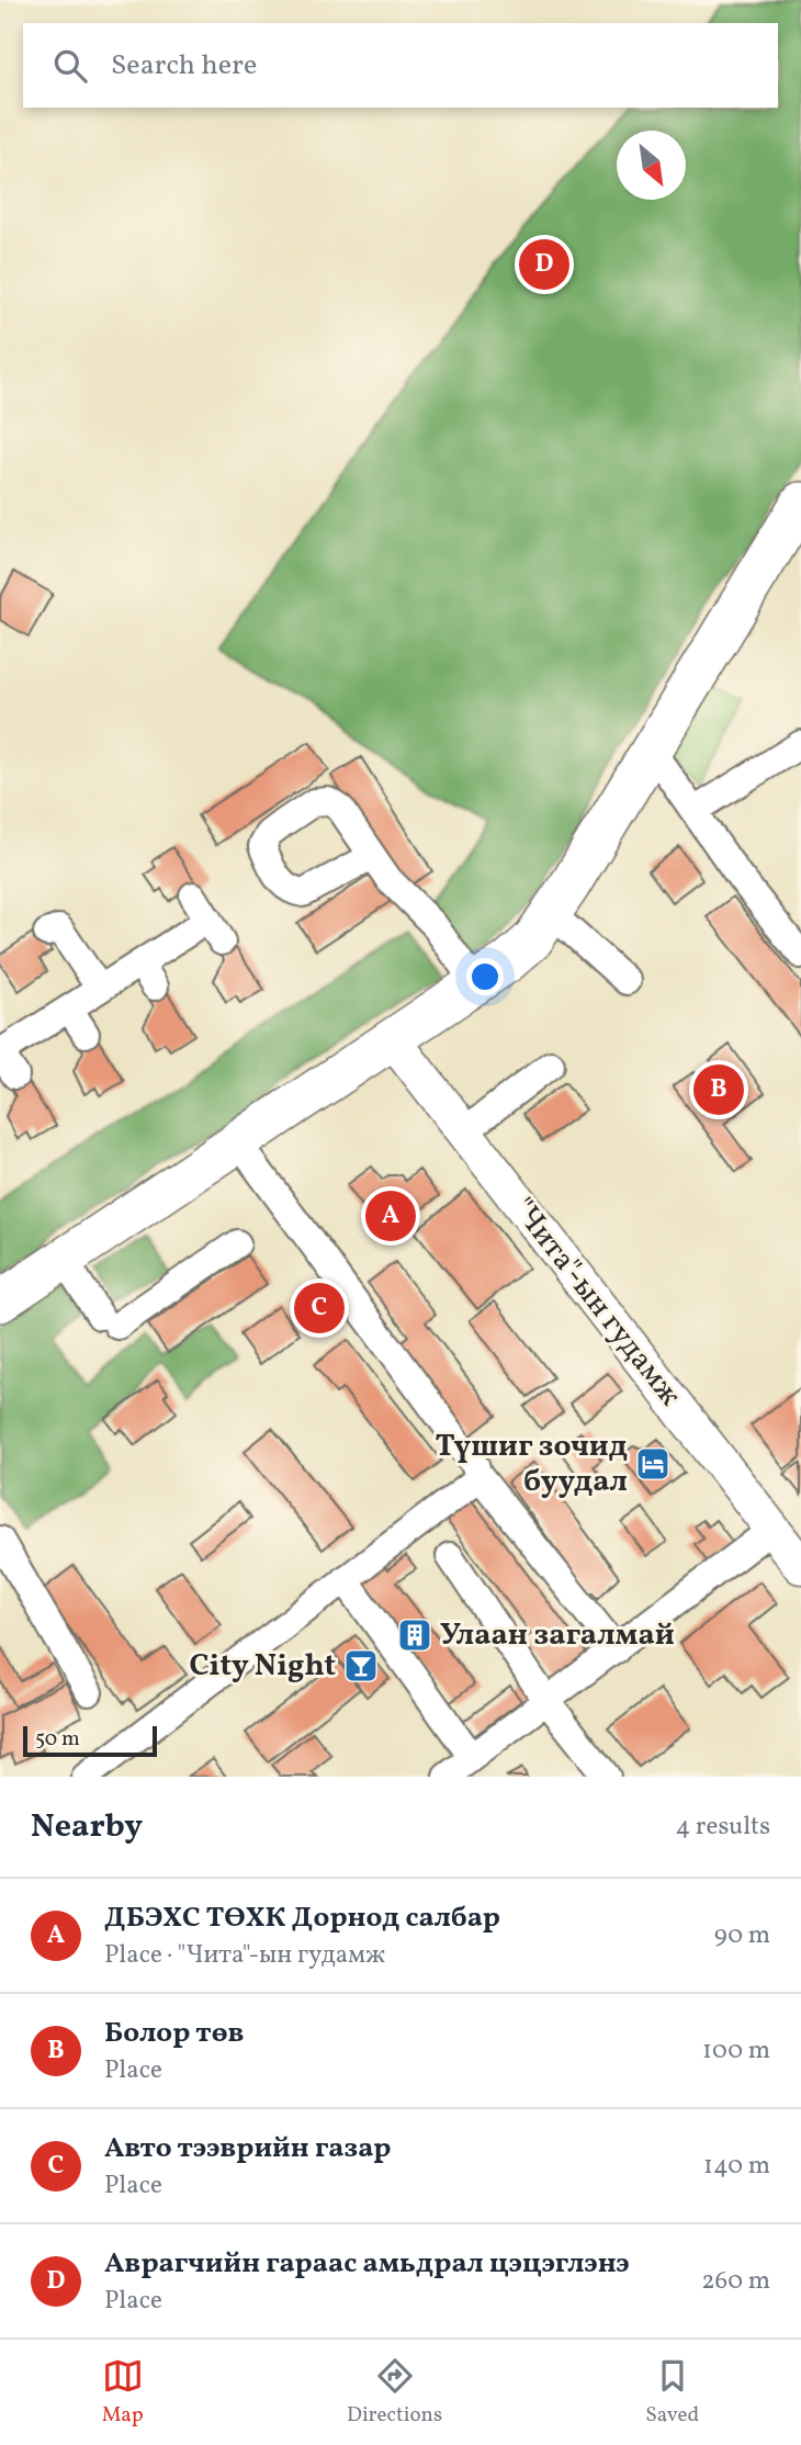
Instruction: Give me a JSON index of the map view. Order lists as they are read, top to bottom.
{
  "streets": {
    "main road": ["\"Чита\"-ын гудамж"]
  },
  "places": {
    "hotel": ["Түшиг зочид буудал"],
    "building": ["Улаан загалмай"],
    "bar": ["City Night"]
  },
  "scale_bar": "50 m",
  "north": "bottom right",
  "page": {
    "search": "Search here",
    "pins": [
      "D",
      "B",
      "A",
      "C"
    ],
    "scale": "50 m",
    "heading": ["Nearby", "4 results"],
    "list": [
      {
        "mark": "A",
        "name": "ДБЭХС ТӨХК Дорнод салбар",
        "note": "Place · \"Чита\"-ын гудамж",
        "value": "90 m"
      },
      {
        "mark": "B",
        "name": "Болор төв",
        "note": "Place",
        "value": "100 m"
      },
      {
        "mark": "C",
        "name": "Авто тээврийн газар",
        "note": "Place",
        "value": "140 m"
      },
      {
        "mark": "D",
        "name": "Аврагчийн гараас амьдрал цэцэглэнэ",
        "note": "Place",
        "value": "260 m"
      }
    ],
    "nav": ["Map", "Directions", "Saved"]
  }
}
